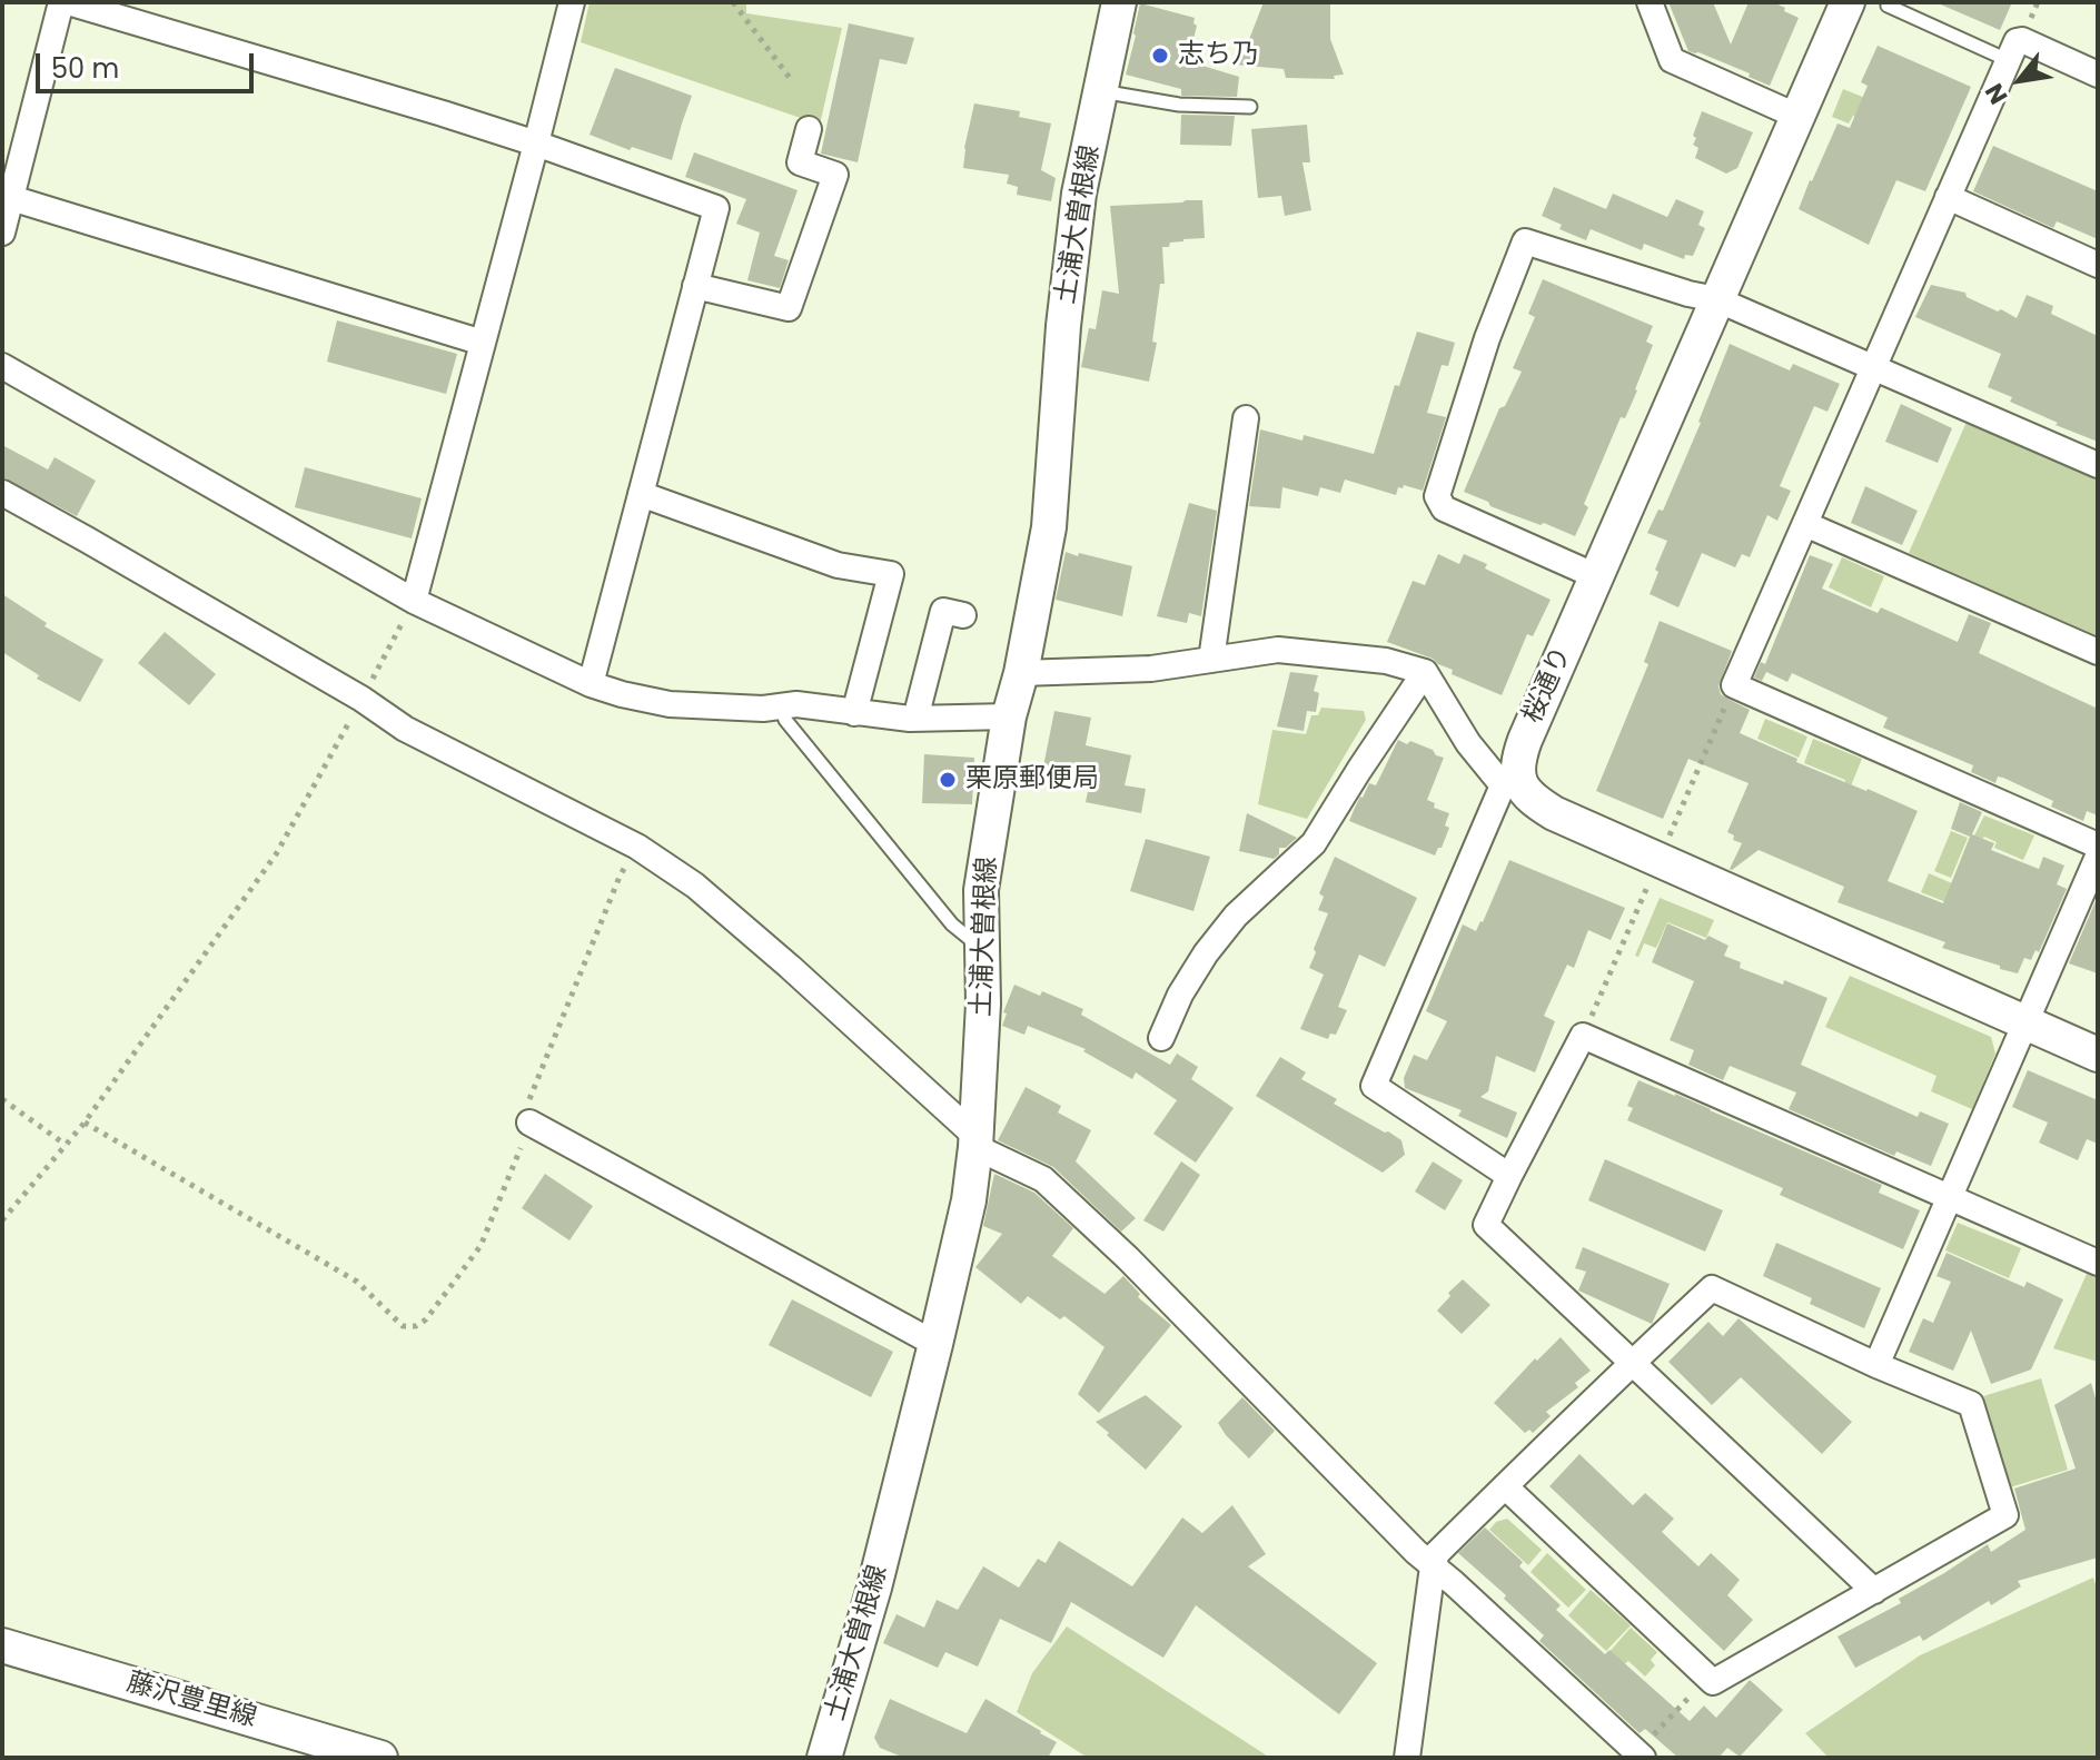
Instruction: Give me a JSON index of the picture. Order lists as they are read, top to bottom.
{
  "streets": {
    "main road": ["土浦大曽根線", "桜通り", "藤沢豊里線"]
  },
  "places": ["志ち乃", "栗原郵便局"],
  "scale_bar": "50 m",
  "north": "bottom left"
}
